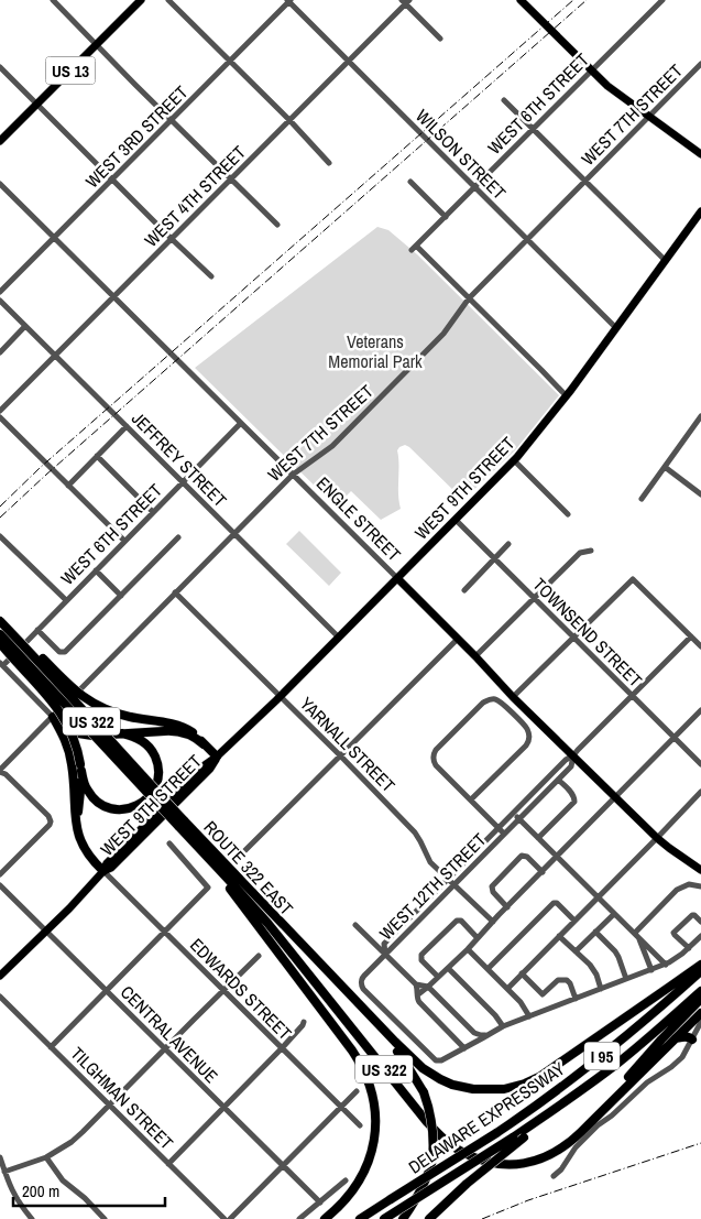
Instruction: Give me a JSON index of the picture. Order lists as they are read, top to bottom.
{
  "streets": {
    "highway": [
      "US 322",
      "ROUTE 322 EAST",
      "I 95",
      "DELAWARE EXPRESSWAY"
    ],
    "main road": ["US 13", "WEST 9TH STREET", "ENGLE STREET"],
    "street": [
      "WEST 6TH STREET",
      "WEST 7TH STREET",
      "WEST 3RD STREET",
      "WILSON STREET",
      "WEST 4TH STREET",
      "JEFFREY STREET",
      "TOWNSEND STREET",
      "YARNALL STREET",
      "WEST 12TH STREET",
      "EDWARDS STREET",
      "CENTRAL AVENUE",
      "TILGHMAN STREET"
    ]
  },
  "crossings": [
    ["WEST 6TH STREET", "WEST 7TH STREET"],
    ["WEST 6TH STREET", "WILSON STREET"],
    ["WEST 6TH STREET", "JEFFREY STREET"],
    ["WEST 6TH STREET", "ENGLE STREET"],
    ["WEST 7TH STREET", "WILSON STREET"],
    ["WEST 7TH STREET", "JEFFREY STREET"],
    ["WEST 7TH STREET", "ENGLE STREET"],
    ["WEST 7TH STREET", "YARNALL STREET"],
    ["WEST 3RD STREET", "WILSON STREET"],
    ["WEST 3RD STREET", "ENGLE STREET"],
    ["WILSON STREET", "WEST 4TH STREET"],
    ["WILSON STREET", "WEST 9TH STREET"],
    ["WEST 4TH STREET", "JEFFREY STREET"],
    ["WEST 4TH STREET", "ENGLE STREET"],
    ["JEFFREY STREET", "WEST 9TH STREET"],
    ["WEST 9TH STREET", "ENGLE STREET"],
    ["WEST 9TH STREET", "TOWNSEND STREET"],
    ["WEST 9TH STREET", "YARNALL STREET"],
    ["WEST 9TH STREET", "EDWARDS STREET"],
    ["WEST 9TH STREET", "CENTRAL AVENUE"],
    ["ENGLE STREET", "WEST 12TH STREET"],
    ["TOWNSEND STREET", "WEST 12TH STREET"],
    ["US 322", "ROUTE 322 EAST"],
    ["YARNALL STREET", "WEST 12TH STREET"]
  ],
  "parks": ["Veterans Memorial Park"],
  "scale_bar": "200 m"
}
